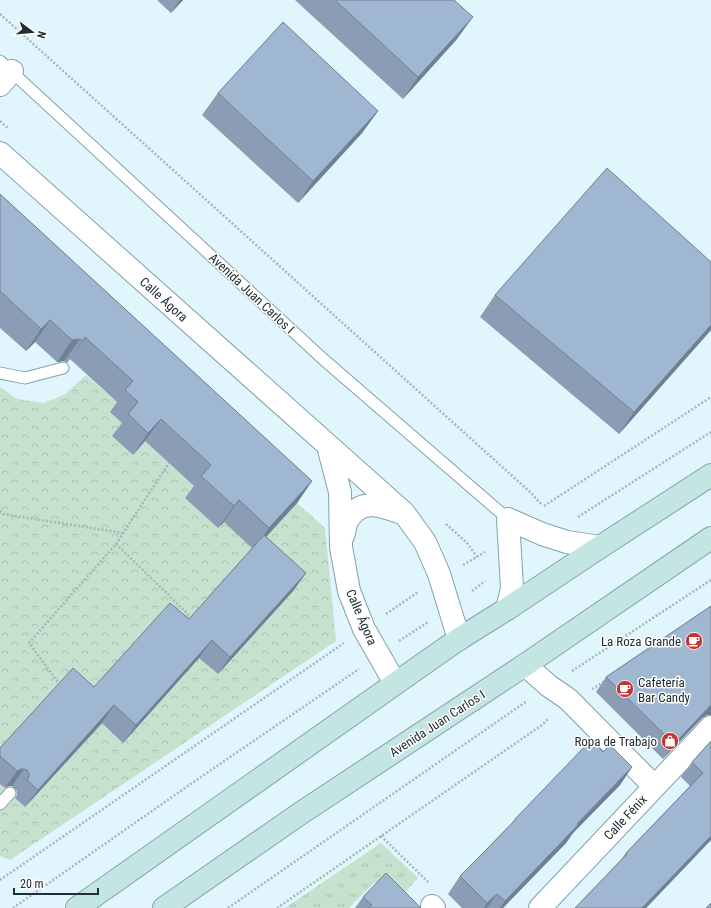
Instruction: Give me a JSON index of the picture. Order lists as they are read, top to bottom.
{
  "streets": {
    "main road": ["Avenida Juan Carlos I"],
    "street": ["Calle Ágora", "Calle Fénix"]
  },
  "places": {
    "cafe": ["La Roza Grande", "Cafetería Bar Candy"],
    "shop": ["Ropa de Trabajo"]
  },
  "scale_bar": "20 m",
  "north": "right"
}
